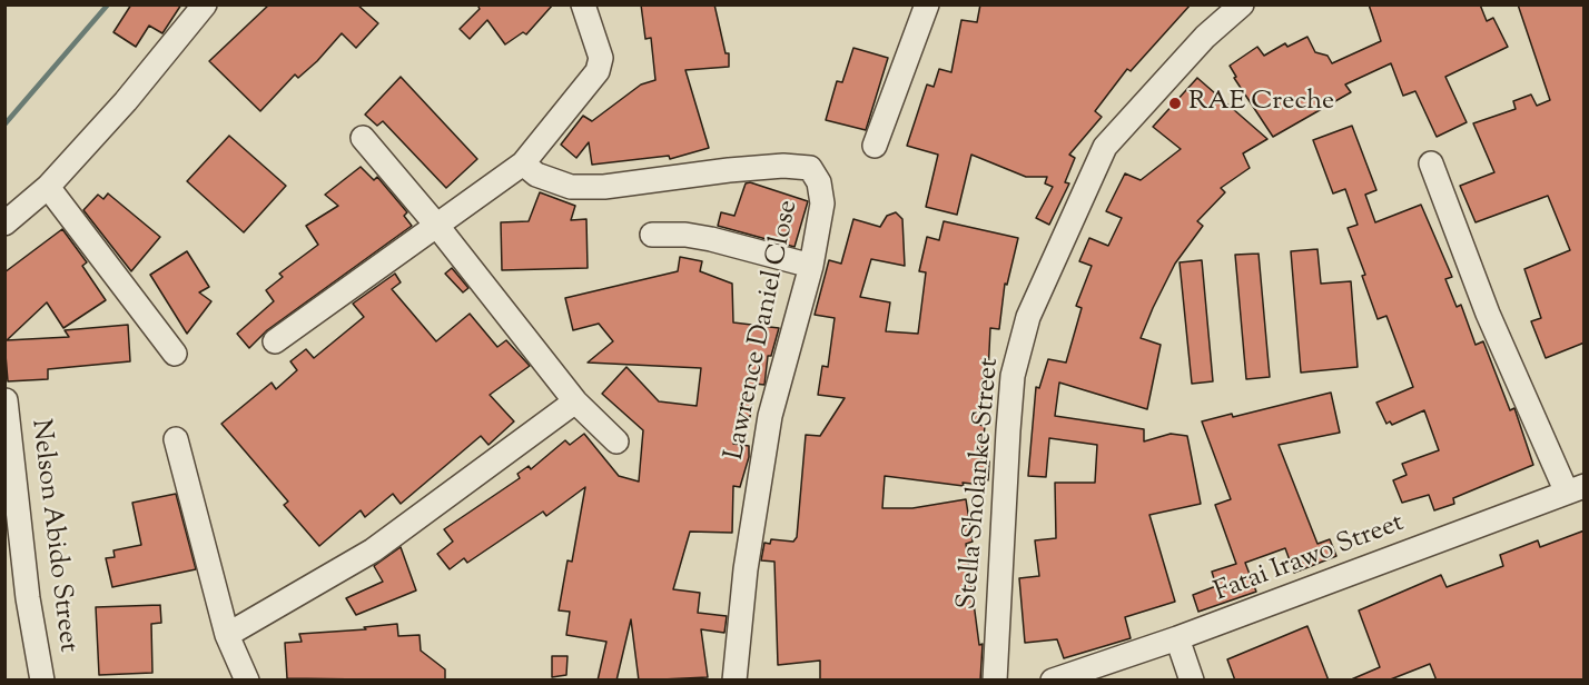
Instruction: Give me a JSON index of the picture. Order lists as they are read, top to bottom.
{
  "streets": {
    "street": [
      "Lawrence Daniel Close",
      "Stella Sholanke Street",
      "Nelson Abido Street",
      "Fatai Irawo Street"
    ]
  },
  "places": ["RAE Creche"]
}
